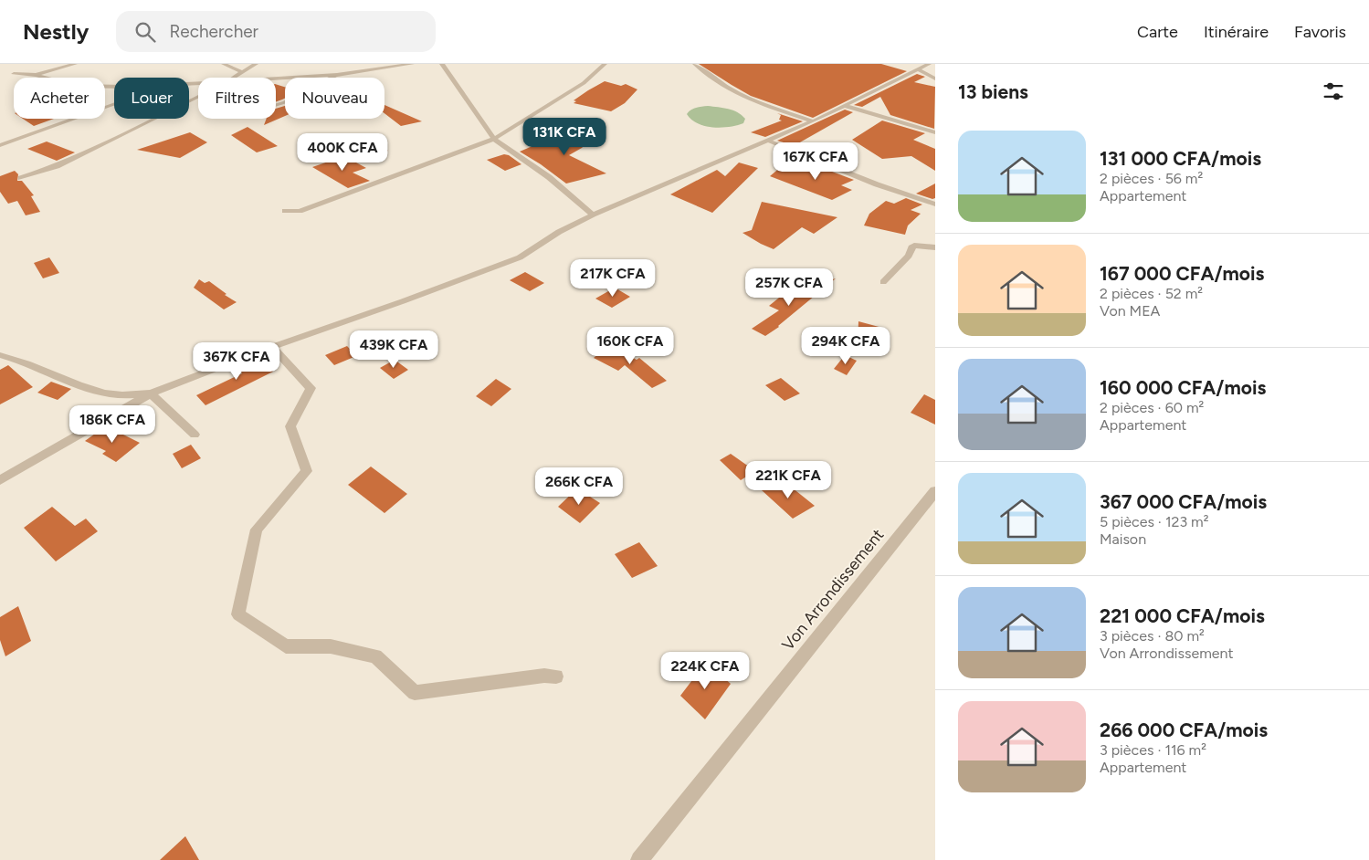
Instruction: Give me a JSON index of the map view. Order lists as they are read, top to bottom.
{
  "streets": {
    "street": ["Von Arrondissement"]
  },
  "page": {
    "header": "Nestly",
    "search": "Rechercher",
    "nav": ["Carte", "Itinéraire", "Favoris"],
    "heading": "13 biens",
    "chip": [
      "Acheter",
      "Louer",
      "Filtres",
      "Nouveau"
    ],
    "price": [
      "131K CFA",
      "400K CFA",
      "167K CFA",
      "217K CFA",
      "257K CFA",
      "160K CFA",
      "294K CFA",
      "439K CFA",
      "367K CFA",
      "186K CFA",
      "221K CFA",
      "266K CFA",
      "224K CFA"
    ],
    "list": [
      {
        "name": "131 000 CFA/mois",
        "note": "2 pièces · 56 m² · Appartement"
      },
      {
        "name": "167 000 CFA/mois",
        "note": "2 pièces · 52 m² · Von MEA"
      },
      {
        "name": "160 000 CFA/mois",
        "note": "2 pièces · 60 m² · Appartement"
      },
      {
        "name": "367 000 CFA/mois",
        "note": "5 pièces · 123 m² · Maison"
      },
      {
        "name": "221 000 CFA/mois",
        "note": "3 pièces · 80 m² · Von Arrondissement"
      },
      {
        "name": "266 000 CFA/mois",
        "note": "3 pièces · 116 m² · Appartement"
      }
    ]
  }
}
